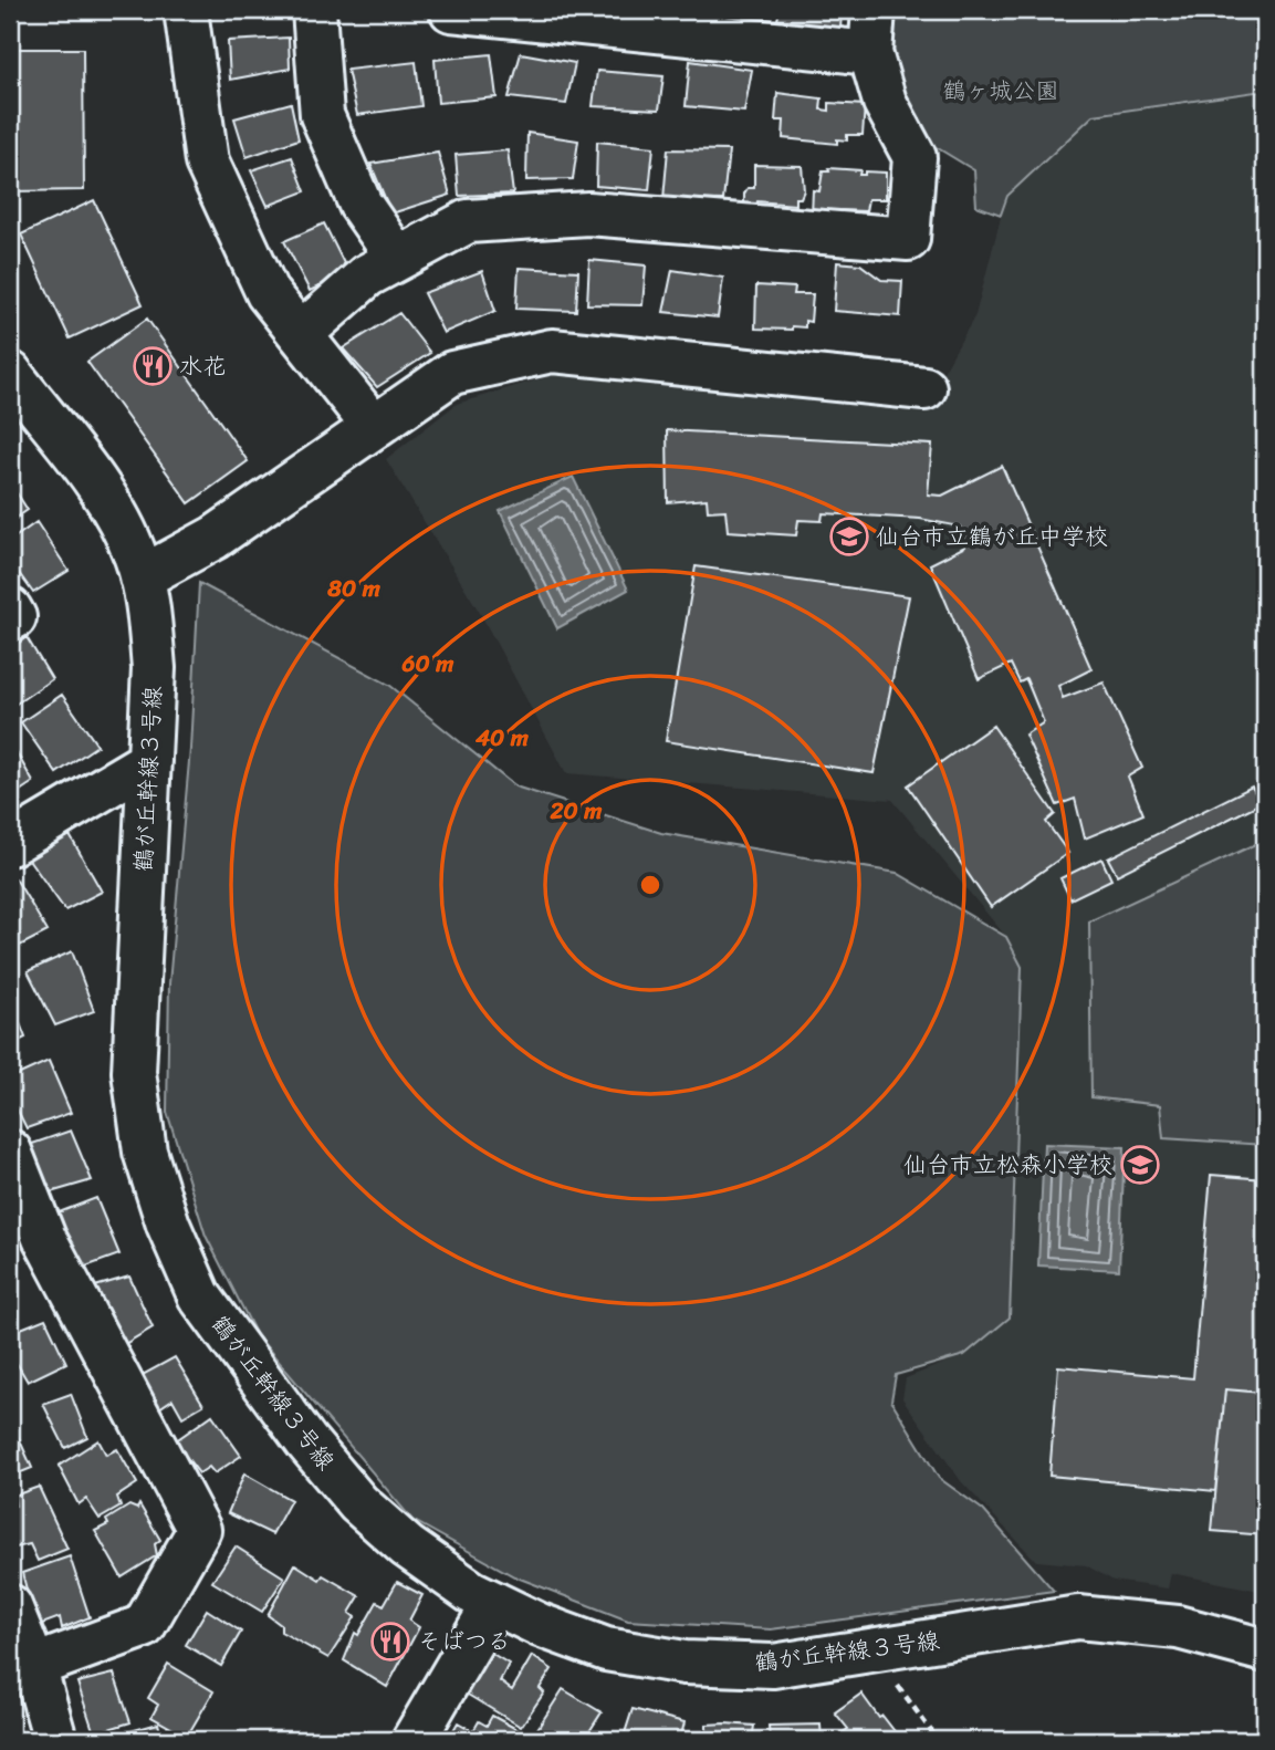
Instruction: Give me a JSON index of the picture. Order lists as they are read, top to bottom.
{
  "streets": {
    "street": ["鶴が丘幹線３号線"]
  },
  "parks": ["鶴ヶ城公園"],
  "places": {
    "restaurant": ["水花", "そばつる"],
    "school or university": ["仙台市立鶴が丘中学校", "仙台市立松森小学校"]
  },
  "rings": [
    "80 m",
    "60 m",
    "40 m",
    "20 m"
  ]
}
